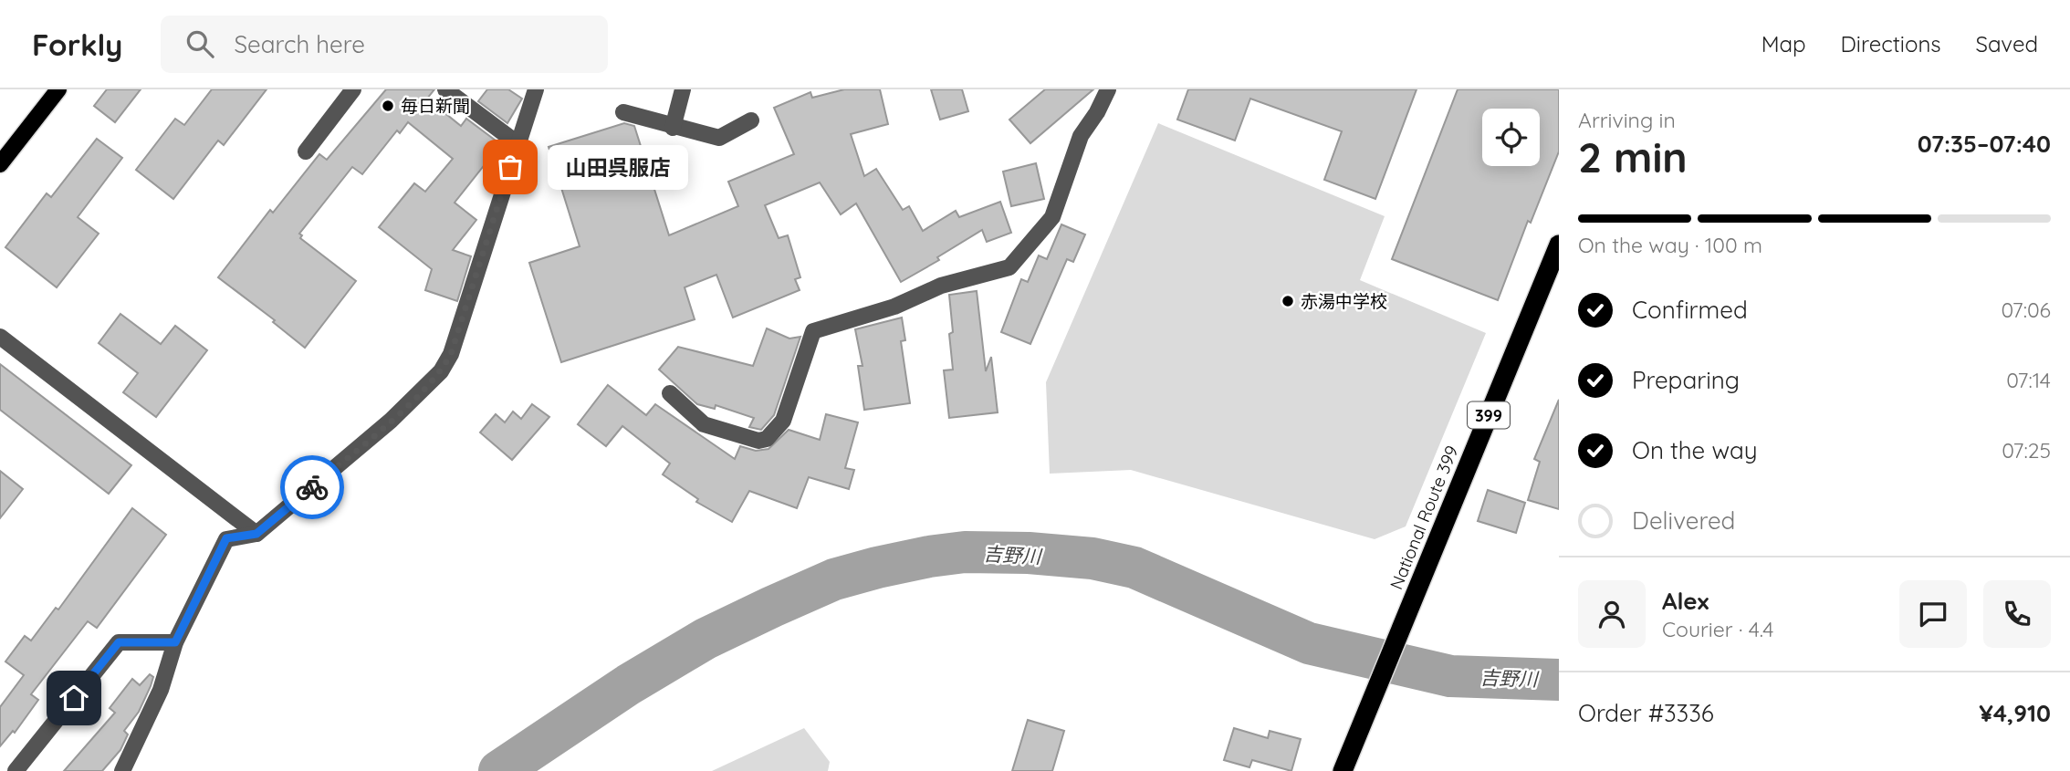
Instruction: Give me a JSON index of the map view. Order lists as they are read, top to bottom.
{
  "streets": {
    "highway": ["399", "National Route 399"]
  },
  "water": ["吉野川"],
  "places": ["毎日新聞", "山田呉服店", "赤湯中学校"],
  "page": {
    "header": "Forkly",
    "search": "Search here",
    "nav": ["Map", "Directions", "Saved"],
    "heading": ["2 min", "Arriving in", "07:35–07:40"],
    "panel": [
      "Alex",
      "Courier · 4.4",
      "Order #3336",
      "¥4,910"
    ],
    "bubble": "山田呉服店",
    "bar": "On the way · 100 m",
    "list": [
      ["Confirmed", "07:06"],
      ["Preparing", "07:14"],
      ["On the way", "07:25"],
      "Delivered"
    ]
  }
}
